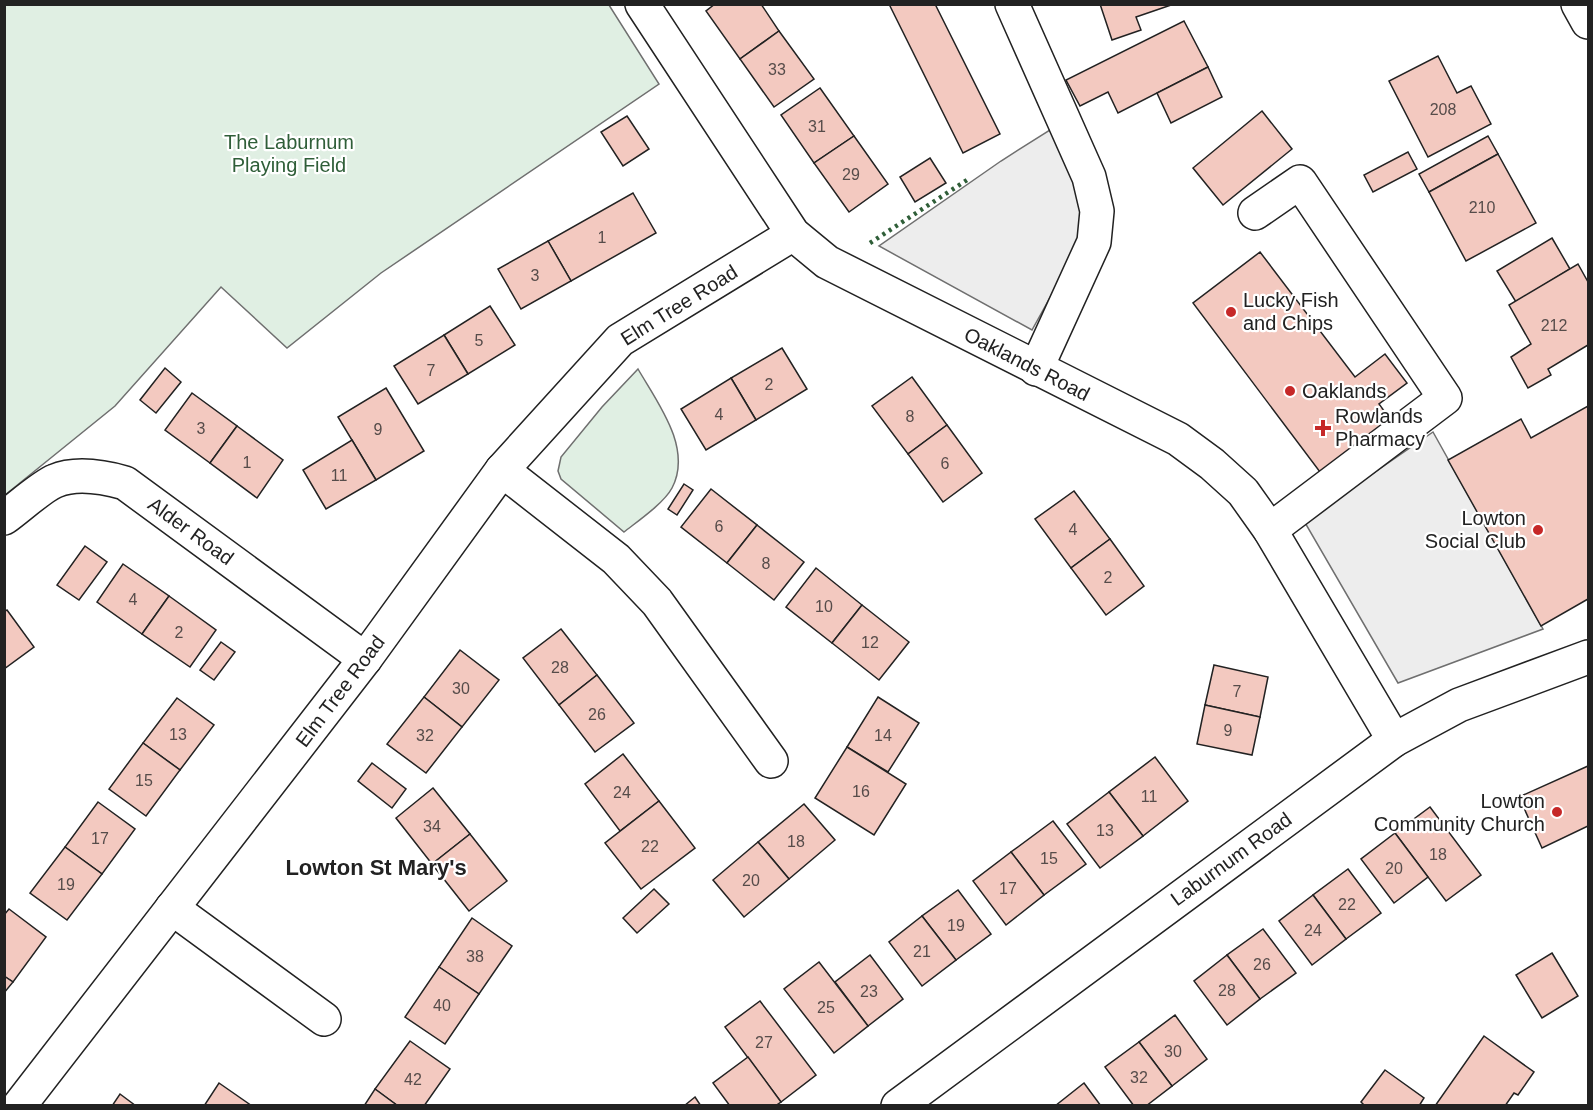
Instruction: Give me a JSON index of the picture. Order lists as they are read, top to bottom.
{
  "streets": {
    "street": [
      "Elm Tree Road",
      "Oaklands Road",
      "Alder Road",
      "Laburnum Road"
    ]
  },
  "crossings": [
    ["Elm Tree Road", "Oaklands Road"],
    ["Elm Tree Road", "Alder Road"],
    ["Oaklands Road", "Laburnum Road"]
  ],
  "districts": ["Lowton St Mary's"],
  "parks": ["The Laburnum Playing Field"],
  "places": {
    "other": [
      "Lucky Fish and Chips",
      "Oaklands",
      "Lowton Social Club",
      "Lowton Community Church"
    ],
    "health": ["Rowlands Pharmacy"]
  },
  "house_numbers": [
    "33",
    "208",
    "31",
    "29",
    "210",
    "1",
    "3",
    "212",
    "5",
    "7",
    "2",
    "4",
    "8",
    "3",
    "9",
    "1",
    "6",
    "11",
    "6",
    "4",
    "8",
    "2",
    "4",
    "10",
    "2",
    "12",
    "28",
    "30",
    "7",
    "26",
    "9",
    "13",
    "32",
    "14",
    "15",
    "16",
    "24",
    "11",
    "34",
    "13",
    "17",
    "18",
    "22",
    "18",
    "15",
    "20",
    "20",
    "19",
    "17",
    "22",
    "19",
    "24",
    "21",
    "38",
    "26",
    "28",
    "23",
    "40",
    "25",
    "27",
    "30",
    "32",
    "42"
  ]
}
